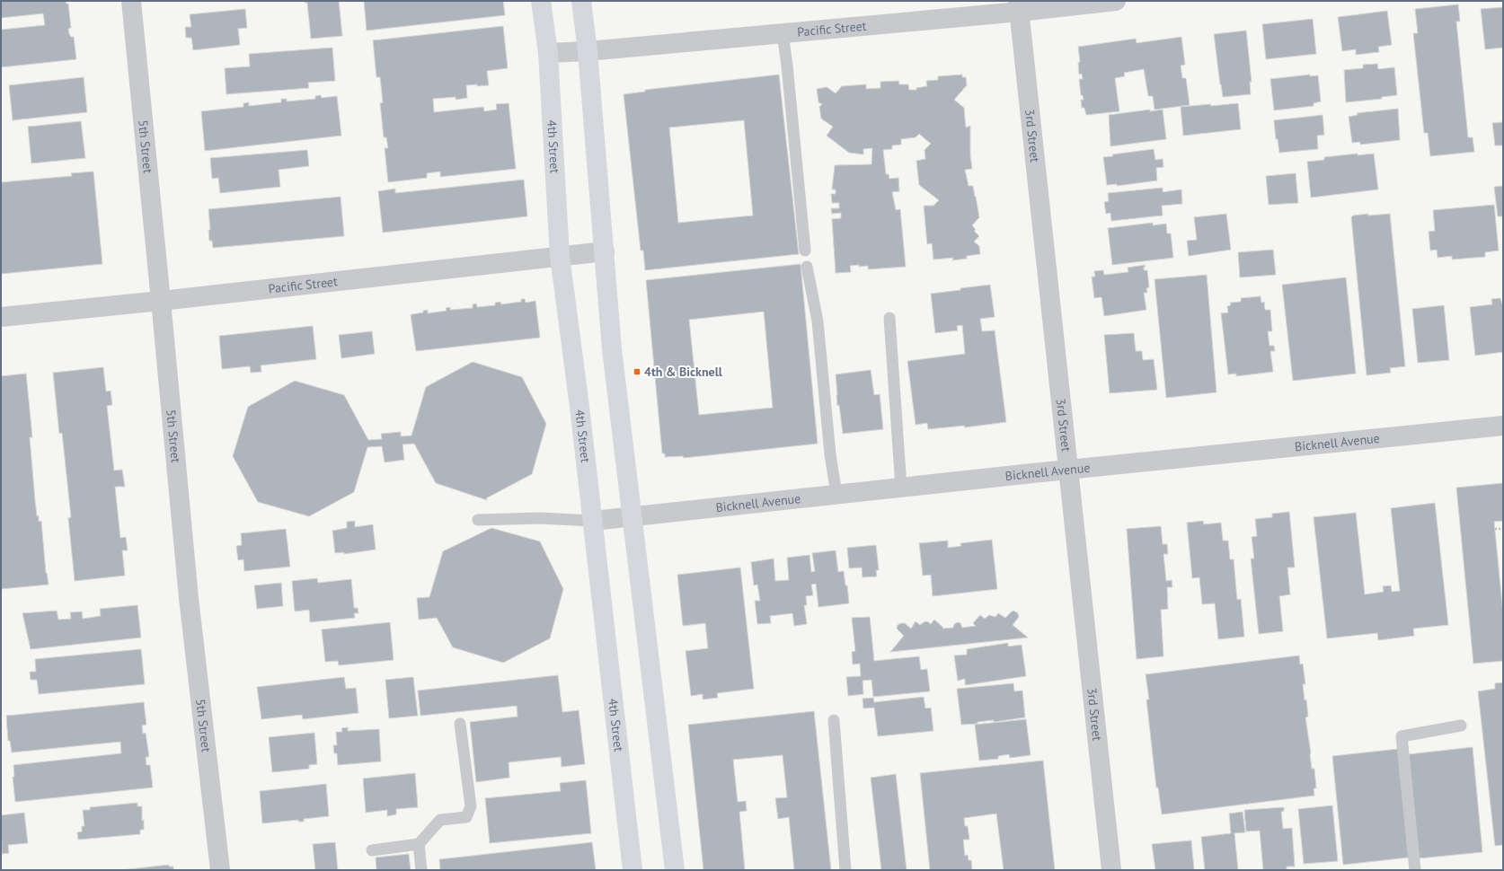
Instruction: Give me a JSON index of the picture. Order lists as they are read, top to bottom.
{
  "streets": {
    "street": [
      "Pacific Street",
      "3rd Street",
      "5th Street",
      "4th Street",
      "Bicknell Avenue"
    ]
  },
  "crossings": [
    ["Pacific Street", "3rd Street"],
    ["Pacific Street", "5th Street"],
    ["Pacific Street", "4th Street"],
    ["3rd Street", "Bicknell Avenue"],
    ["4th Street", "Bicknell Avenue"]
  ],
  "places": {
    "transit": ["4th & Bicknell"]
  }
}
